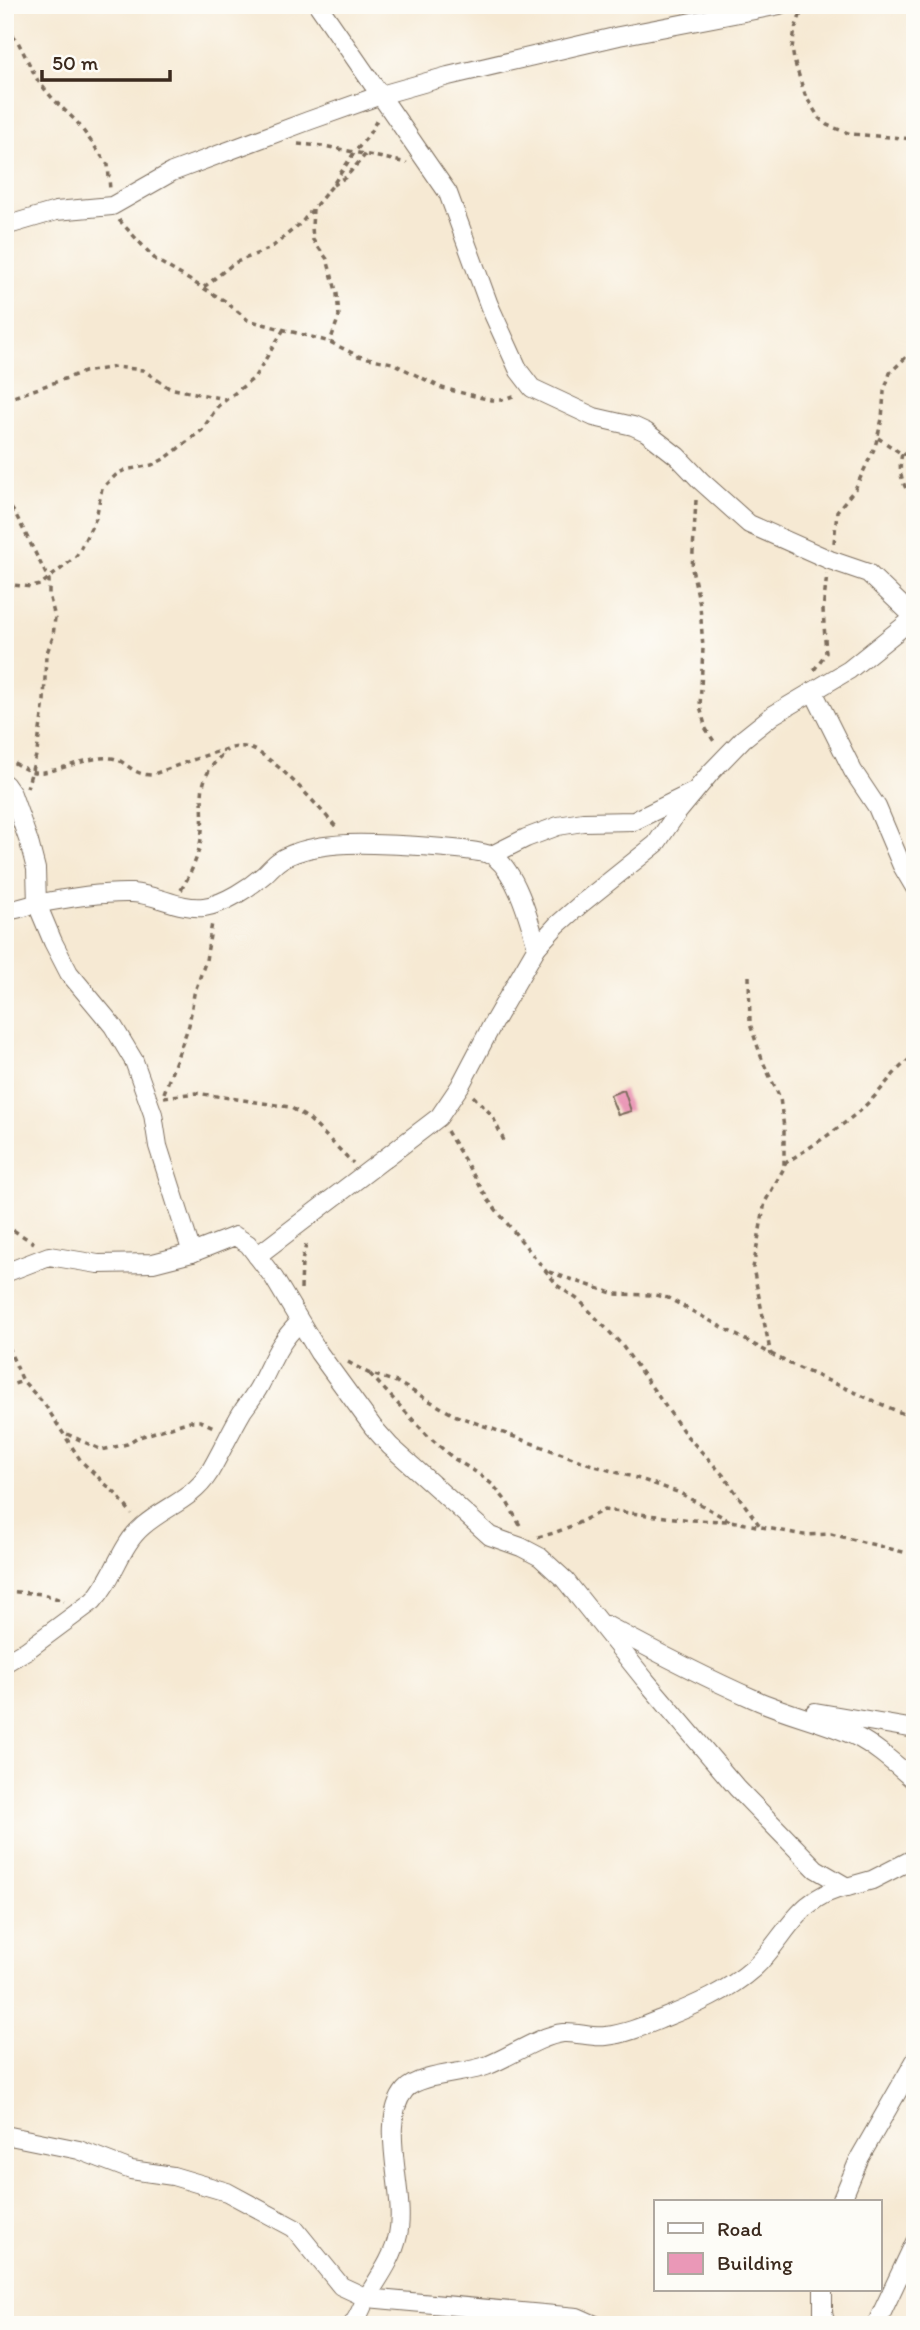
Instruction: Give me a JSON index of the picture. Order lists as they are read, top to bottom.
{
  "legend": ["Road", "Building"],
  "scale_bar": "50 m"
}
